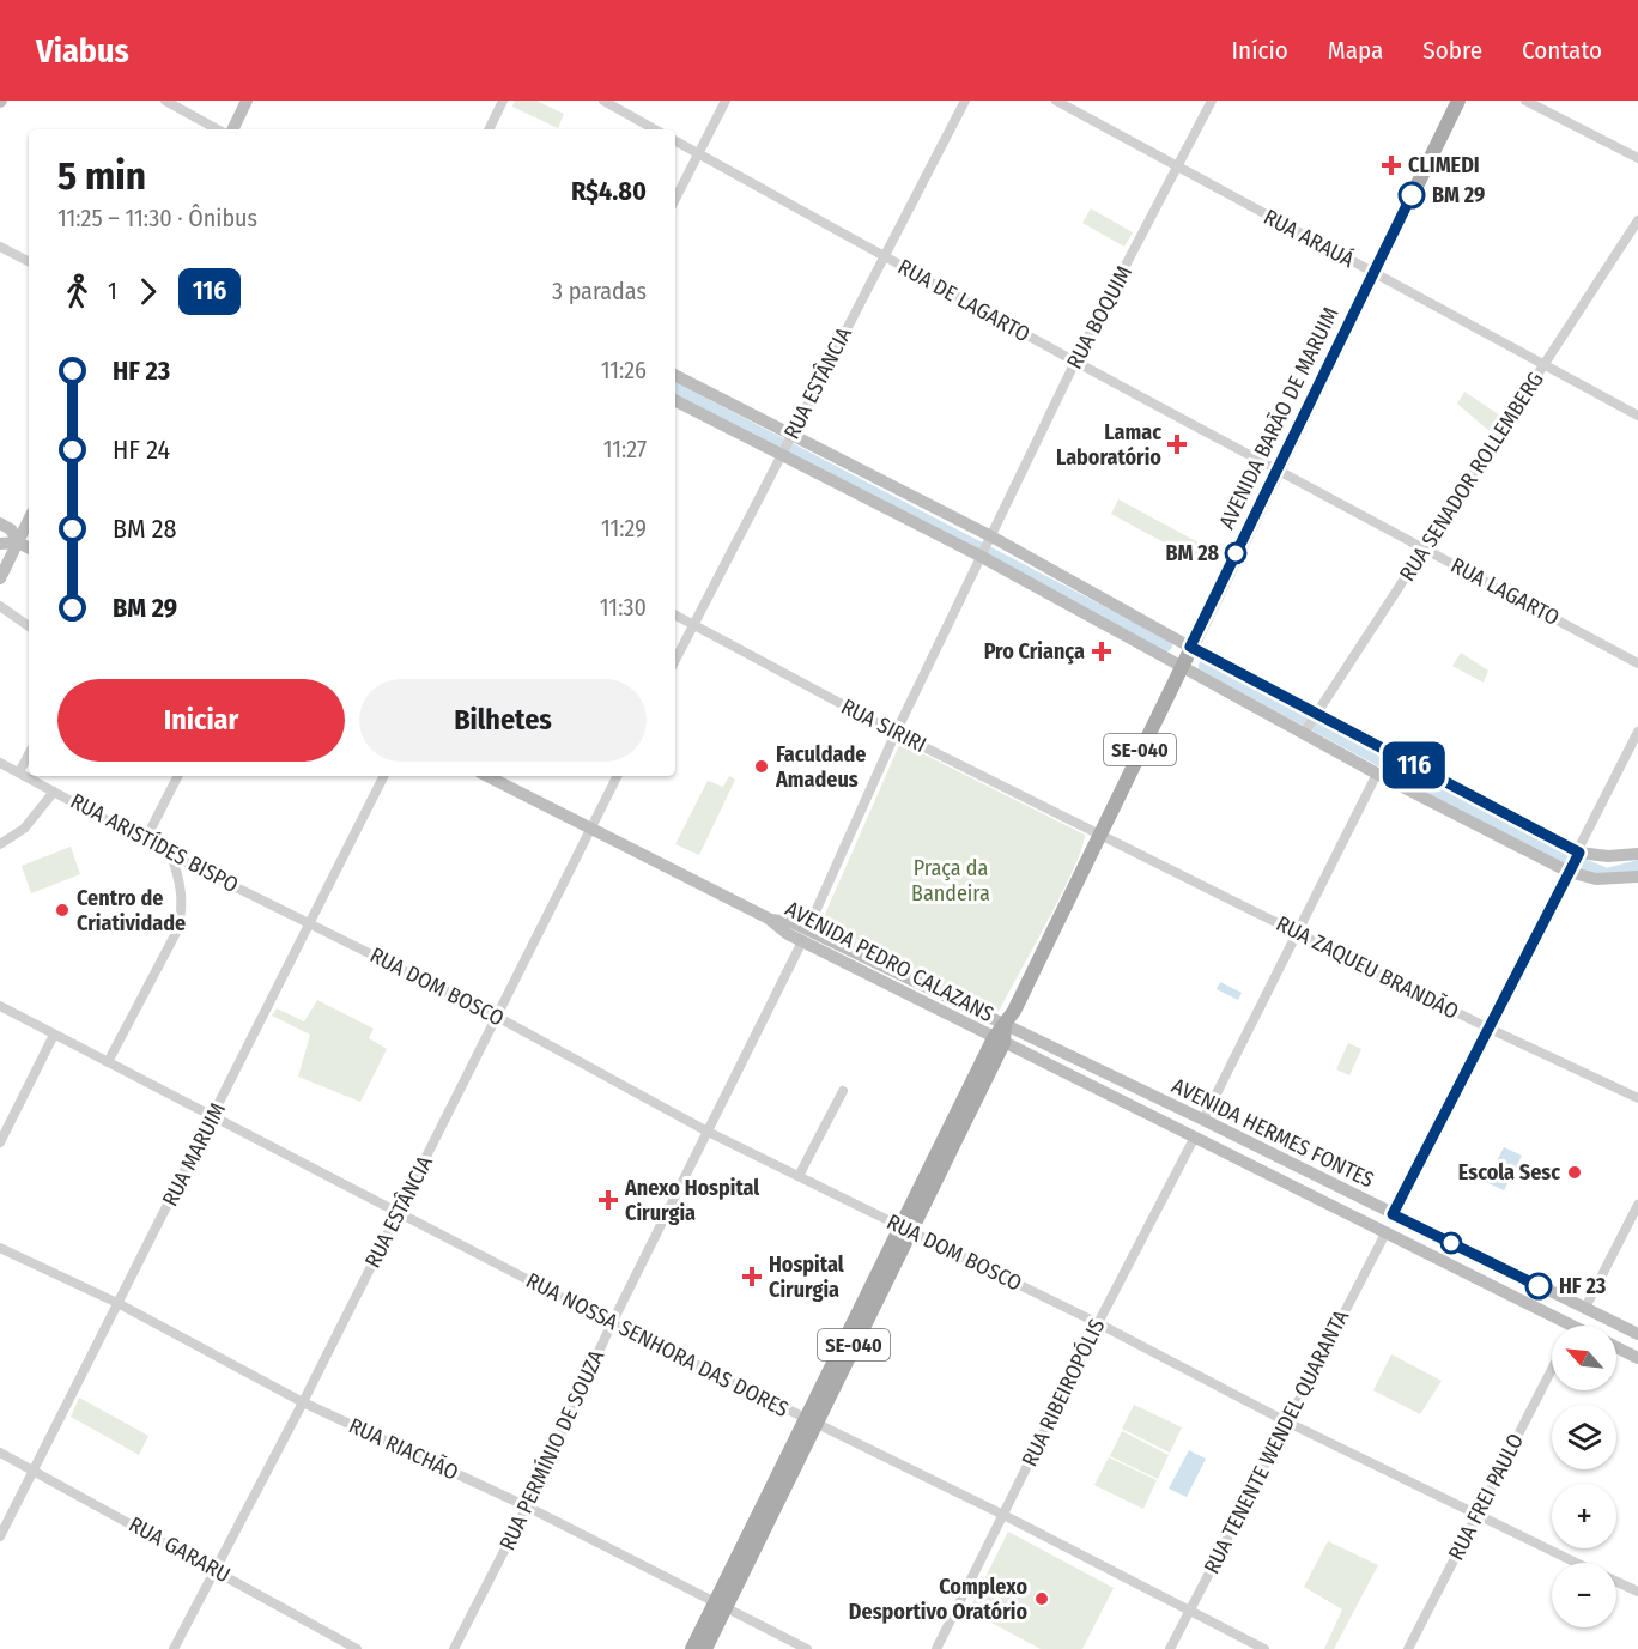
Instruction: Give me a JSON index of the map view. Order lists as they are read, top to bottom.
{
  "streets": {
    "main road": [
      "AVENIDA BARÃO DE MARUIM",
      "SE-040",
      "AVENIDA PEDRO CALAZANS",
      "AVENIDA HERMES FONTES"
    ],
    "street": [
      "RUA ARAUÁ",
      "RUA DE LAGARTO",
      "RUA BOQUIM",
      "RUA ESTÂNCIA",
      "RUA SENADOR ROLLEMBERG",
      "RUA LAGARTO",
      "RUA SIRIRI",
      "RUA ARISTÍDES BISPO",
      "RUA ZAQUEU BRANDÃO",
      "RUA DOM BOSCO",
      "RUA MARUIM",
      "RUA NOSSA SENHORA DAS DORES",
      "RUA RIBEIROPÓLIS",
      "RUA TENENTE WENDEL QUARANTA",
      "RUA RIACHÃO",
      "RUA PERMÍNIO DE SOUZA",
      "RUA FREI PAULO",
      "RUA GARARU"
    ]
  },
  "crossings": [
    ["RUA ARAUÁ", "RUA BOQUIM"],
    ["RUA ARAUÁ", "AVENIDA BARÃO DE MARUIM"],
    ["RUA ARAUÁ", "RUA SENADOR ROLLEMBERG"],
    ["RUA DE LAGARTO", "RUA BOQUIM"],
    ["RUA DE LAGARTO", "RUA ESTÂNCIA"],
    ["RUA DE LAGARTO", "RUA LAGARTO"],
    ["RUA BOQUIM", "RUA SIRIRI"],
    ["RUA BOQUIM", "AVENIDA PEDRO CALAZANS"],
    ["RUA BOQUIM", "RUA PERMÍNIO DE SOUZA"],
    ["RUA ESTÂNCIA", "RUA SIRIRI"],
    ["RUA ESTÂNCIA", "AVENIDA PEDRO CALAZANS"],
    ["RUA ESTÂNCIA", "RUA DOM BOSCO"],
    ["RUA ESTÂNCIA", "RUA NOSSA SENHORA DAS DORES"],
    ["RUA ESTÂNCIA", "RUA RIACHÃO"],
    ["RUA ESTÂNCIA", "RUA GARARU"],
    ["AVENIDA BARÃO DE MARUIM", "RUA LAGARTO"],
    ["AVENIDA BARÃO DE MARUIM", "RUA SIRIRI"],
    ["AVENIDA BARÃO DE MARUIM", "SE-040"],
    ["AVENIDA BARÃO DE MARUIM", "AVENIDA PEDRO CALAZANS"],
    ["AVENIDA BARÃO DE MARUIM", "RUA ZAQUEU BRANDÃO"],
    ["AVENIDA BARÃO DE MARUIM", "AVENIDA HERMES FONTES"],
    ["RUA SENADOR ROLLEMBERG", "RUA LAGARTO"],
    ["RUA SIRIRI", "RUA ZAQUEU BRANDÃO"],
    ["SE-040", "AVENIDA PEDRO CALAZANS"],
    ["SE-040", "RUA DOM BOSCO"],
    ["SE-040", "AVENIDA HERMES FONTES"],
    ["SE-040", "RUA NOSSA SENHORA DAS DORES"],
    ["SE-040", "RUA RIACHÃO"],
    ["RUA ARISTÍDES BISPO", "RUA DOM BOSCO"],
    ["RUA ARISTÍDES BISPO", "RUA MARUIM"],
    ["AVENIDA PEDRO CALAZANS", "AVENIDA HERMES FONTES"],
    ["AVENIDA PEDRO CALAZANS", "RUA PERMÍNIO DE SOUZA"],
    ["RUA DOM BOSCO", "RUA MARUIM"],
    ["RUA DOM BOSCO", "RUA RIBEIROPÓLIS"],
    ["RUA DOM BOSCO", "RUA TENENTE WENDEL QUARANTA"],
    ["RUA DOM BOSCO", "RUA PERMÍNIO DE SOUZA"],
    ["RUA DOM BOSCO", "RUA FREI PAULO"],
    ["AVENIDA HERMES FONTES", "RUA RIBEIROPÓLIS"],
    ["AVENIDA HERMES FONTES", "RUA TENENTE WENDEL QUARANTA"],
    ["RUA MARUIM", "RUA NOSSA SENHORA DAS DORES"],
    ["RUA MARUIM", "RUA RIACHÃO"],
    ["RUA MARUIM", "RUA GARARU"],
    ["RUA NOSSA SENHORA DAS DORES", "RUA RIBEIROPÓLIS"],
    ["RUA NOSSA SENHORA DAS DORES", "RUA TENENTE WENDEL QUARANTA"],
    ["RUA NOSSA SENHORA DAS DORES", "RUA PERMÍNIO DE SOUZA"],
    ["RUA RIACHÃO", "RUA PERMÍNIO DE SOUZA"]
  ],
  "parks": ["Praça da Bandeira"],
  "places": {
    "health": [
      "CLIMEDI",
      "Lamac Laboratório",
      "Pro Criança",
      "Anexo Hospital Cirurgia",
      "Hospital Cirurgia"
    ],
    "other": [
      "BM 29",
      "BM 28",
      "Faculdade Amadeus",
      "Centro de Criatividade",
      "Escola Sesc",
      "HF 23",
      "Complexo Desportivo Oratório"
    ]
  },
  "lines": ["bus line 116"],
  "north": "top left",
  "page": {
    "header": "Viabus",
    "nav": [
      "Início",
      "Mapa",
      "Sobre",
      "Contato"
    ],
    "on_map": "116",
    "heading": ["5 min", "11:25 – 11:30 · Ônibus", "R$4.80"],
    "legs": ["1", "116", "3 paradas"],
    "list": [
      {
        "name": "HF 23",
        "value": "11:26"
      },
      {
        "name": "HF 24",
        "value": "11:27"
      },
      {
        "name": "BM 28",
        "value": "11:29"
      },
      {
        "name": "BM 29",
        "value": "11:30"
      }
    ],
    "buttons": ["Iniciar", "Bilhetes"],
    "map_buttons": ["+", "−"]
  }
}
